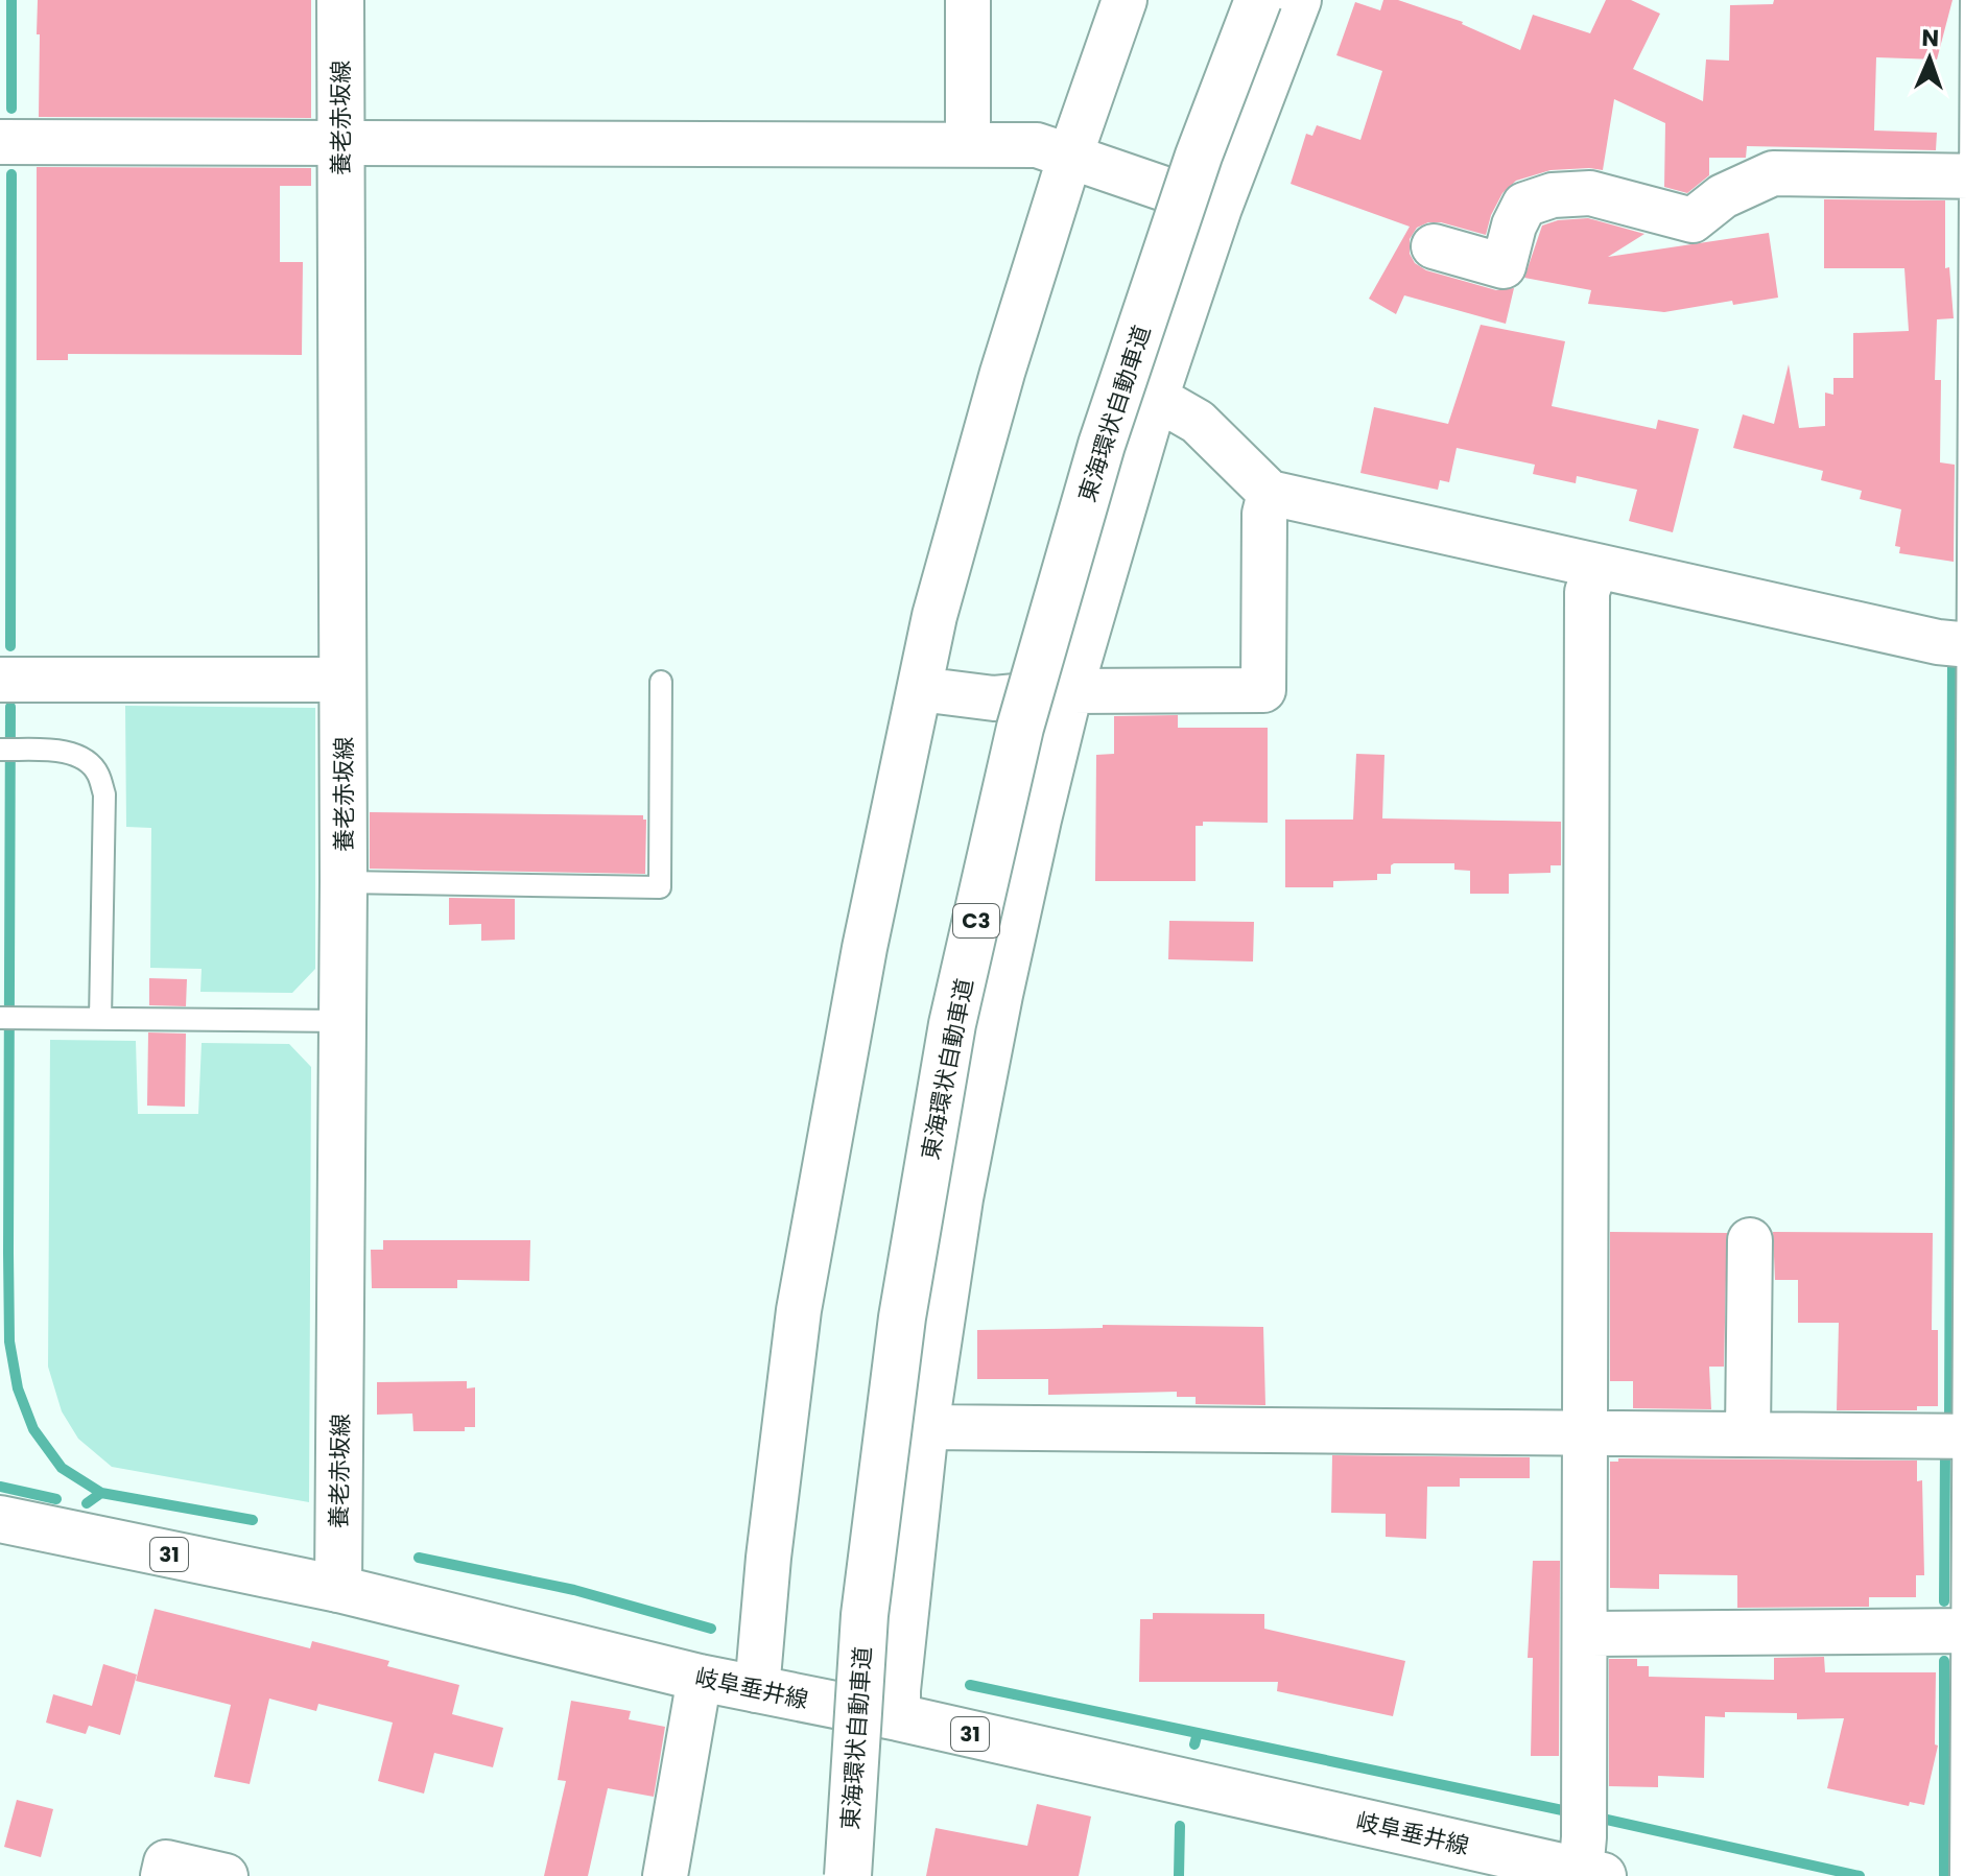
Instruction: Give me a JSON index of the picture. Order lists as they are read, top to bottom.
{
  "streets": {
    "main road": [
      "養老赤坂線",
      "東海環状自動車道",
      "C3",
      "31",
      "岐阜垂井線"
    ]
  },
  "crossings": [
    ["養老赤坂線", "岐阜垂井線"]
  ],
  "north": "top"
}
